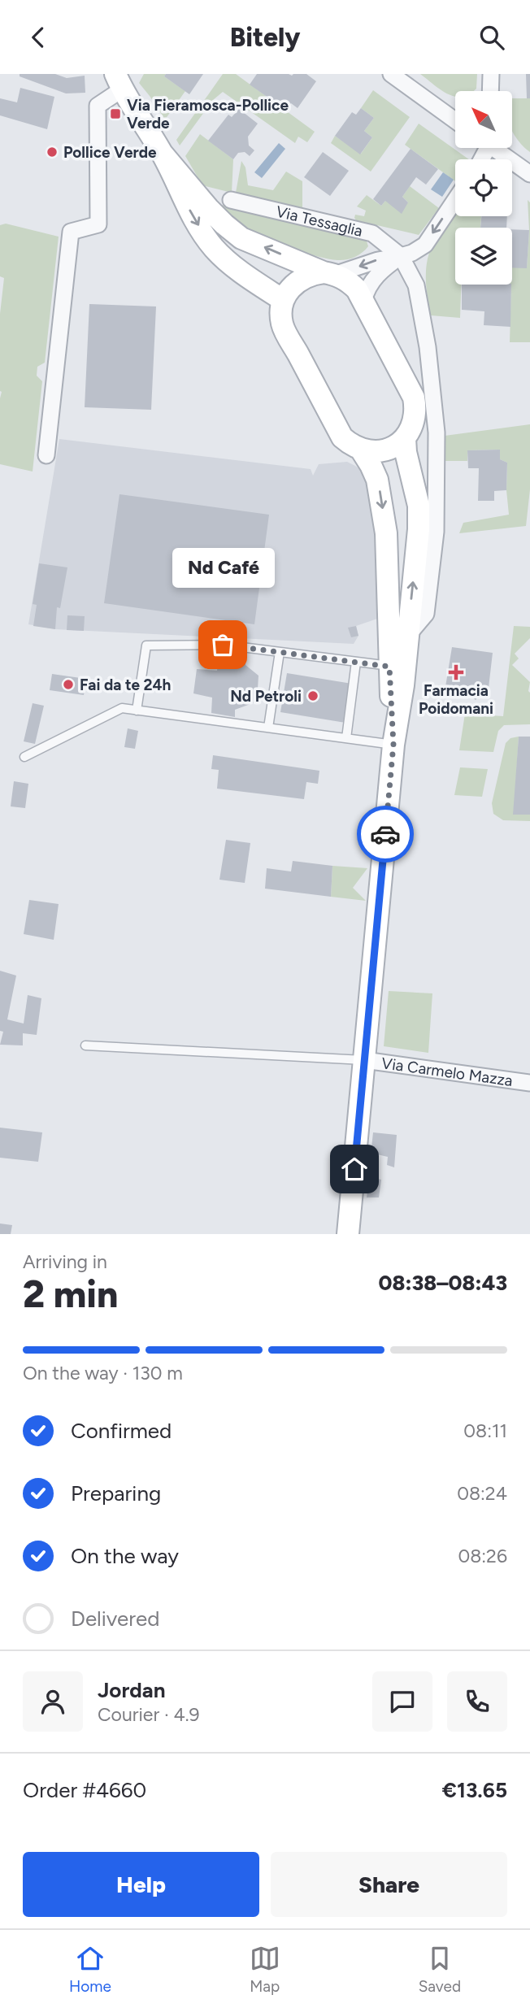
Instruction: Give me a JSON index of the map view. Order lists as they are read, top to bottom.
{
  "streets": {
    "street": ["Via Tessaglia", "Via Carmelo Mazza"]
  },
  "places": {
    "transit": ["Via Fieramosca-Pollice Verde"],
    "other": [
      "Pollice Verde",
      "Nd Café",
      "Fai da te 24h",
      "Nd Petroli"
    ],
    "health": ["Farmacia Poidomani"]
  },
  "north": "top left",
  "page": {
    "header": "Bitely",
    "bubble": "Nd Café",
    "heading": ["2 min", "Arriving in", "08:38–08:43"],
    "panel": [
      "Jordan",
      "Courier · 4.9",
      "Order #4660",
      "€13.65"
    ],
    "bar": "On the way · 130 m",
    "list": [
      ["Confirmed", "08:11"],
      ["Preparing", "08:24"],
      ["On the way", "08:26"],
      "Delivered"
    ],
    "buttons": ["Help", "Share"],
    "tabs": ["Home", "Map", "Saved"]
  }
}
